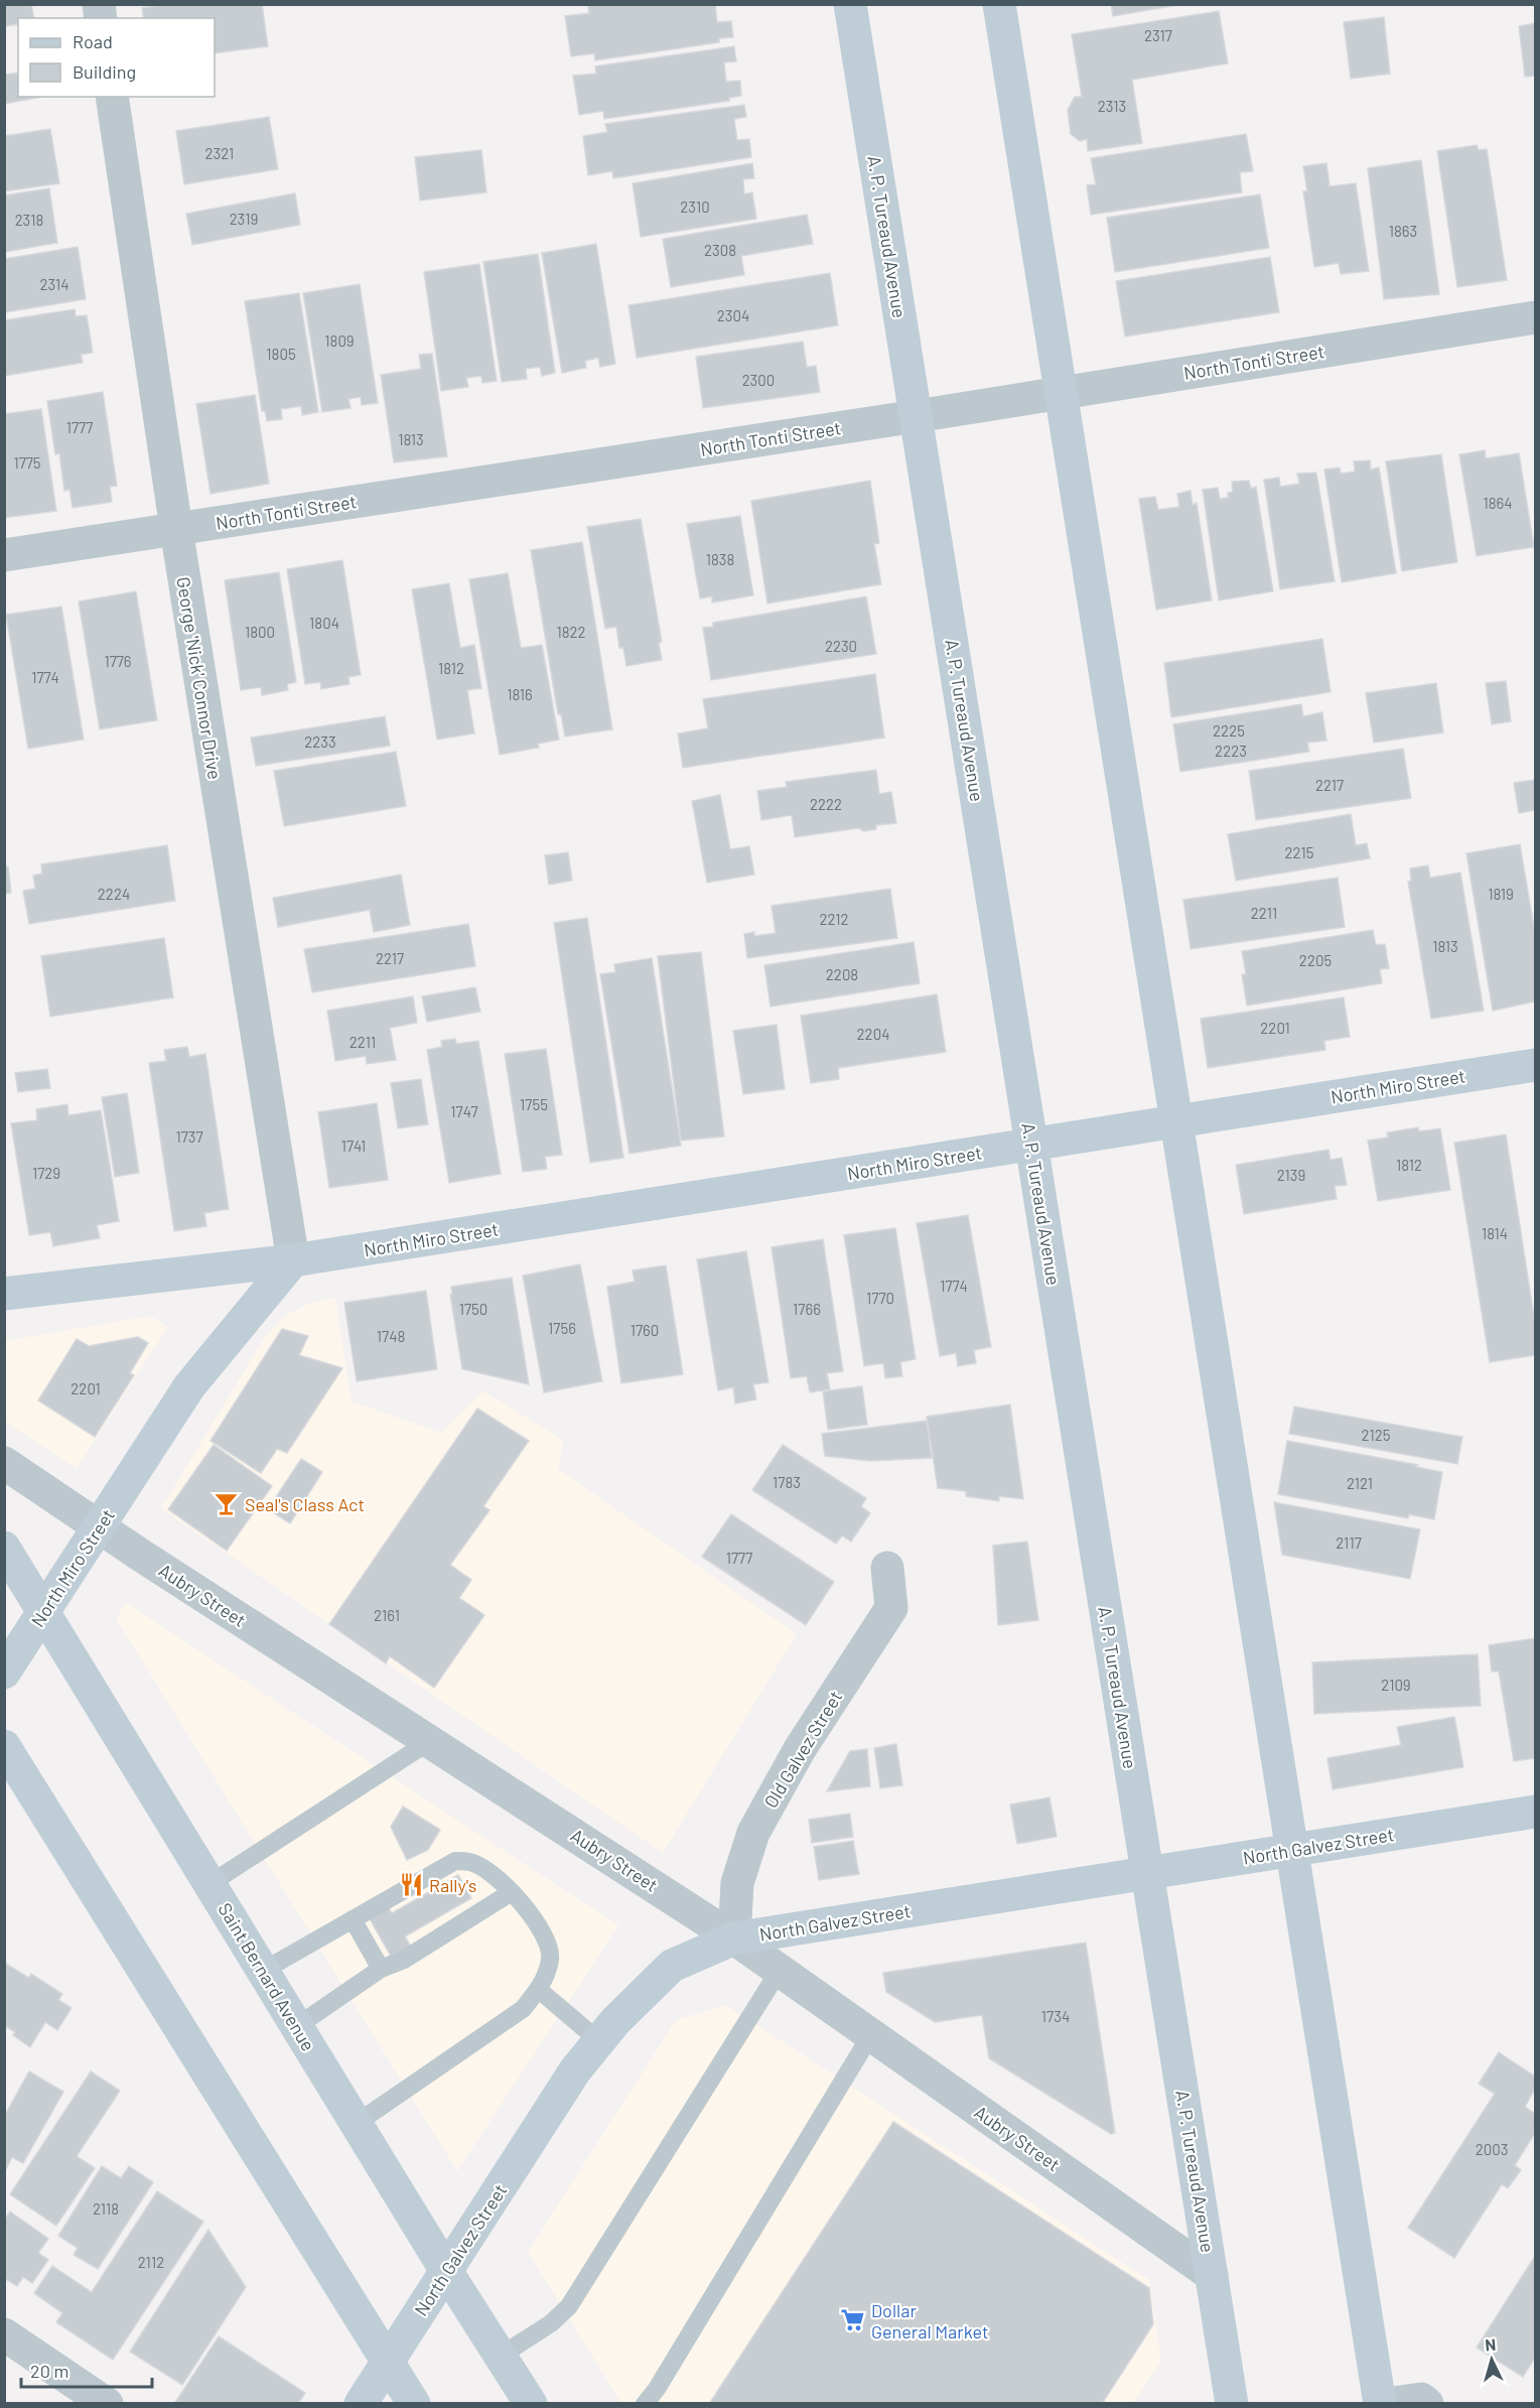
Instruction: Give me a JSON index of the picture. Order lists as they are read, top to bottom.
{
  "streets": {
    "street": [
      "A. P. Tureaud Avenue",
      "North Tonti Street",
      "George 'Nick' Connor Drive",
      "North Miro Street",
      "Aubry Street",
      "Old Galvez Street",
      "North Galvez Street",
      "Saint Bernard Avenue"
    ]
  },
  "crossings": [
    ["A. P. Tureaud Avenue", "North Tonti Street"],
    ["A. P. Tureaud Avenue", "North Miro Street"],
    ["A. P. Tureaud Avenue", "Aubry Street"],
    ["A. P. Tureaud Avenue", "North Galvez Street"],
    ["North Tonti Street", "George 'Nick' Connor Drive"],
    ["George 'Nick' Connor Drive", "North Miro Street"],
    ["North Miro Street", "Aubry Street"],
    ["North Miro Street", "Saint Bernard Avenue"],
    ["Aubry Street", "Old Galvez Street"],
    ["Aubry Street", "North Galvez Street"],
    ["Old Galvez Street", "North Galvez Street"],
    ["North Galvez Street", "Saint Bernard Avenue"]
  ],
  "places": {
    "bar": ["Seal's Class Act"],
    "restaurant": ["Rally's"],
    "supermarket": ["Dollar General Market"]
  },
  "house_numbers": [
    "2317",
    "2313",
    "2321",
    "2310",
    "2319",
    "2318",
    "1863",
    "2308",
    "2314",
    "2304",
    "1809",
    "1805",
    "2300",
    "1777",
    "1813",
    "1775",
    "1864",
    "1838",
    "1804",
    "1800",
    "1822",
    "2230",
    "1776",
    "1812",
    "1774",
    "1816",
    "2225",
    "2233",
    "2223",
    "2217",
    "2222",
    "2215",
    "2224",
    "1819",
    "2211",
    "2212",
    "1813",
    "2217",
    "2205",
    "2208",
    "2201",
    "2204",
    "2211",
    "1755",
    "1747",
    "1737",
    "1741",
    "1812",
    "1729",
    "2139",
    "1814",
    "1774",
    "1770",
    "1750",
    "1766",
    "1756",
    "1760",
    "1748",
    "2201",
    "2125",
    "1783",
    "2121",
    "2117",
    "1777",
    "2161",
    "2109",
    "1734",
    "2003",
    "2118",
    "2112"
  ],
  "legend": ["Road", "Building"],
  "scale_bar": "20 m",
  "north": "top"
}
